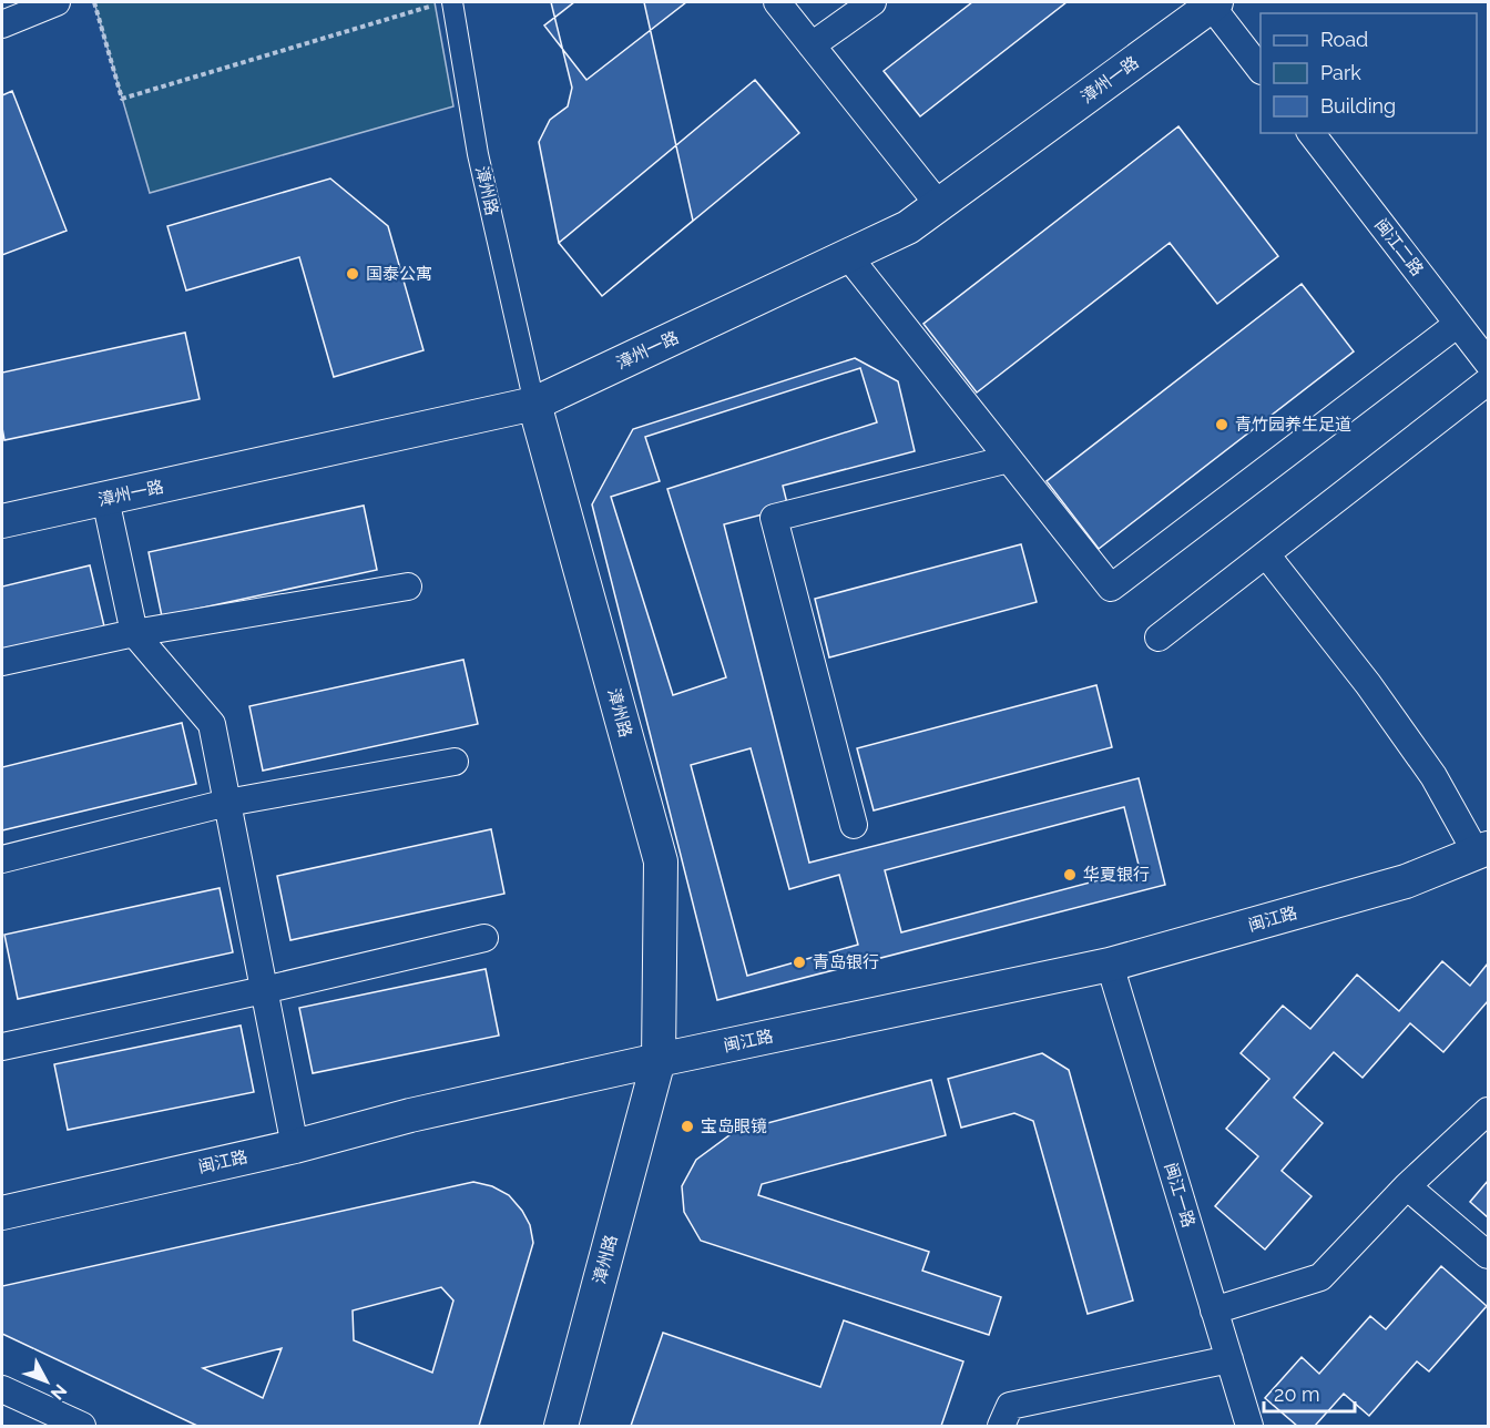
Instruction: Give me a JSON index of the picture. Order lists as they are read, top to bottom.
{
  "streets": {
    "street": [
      "漳州一路",
      "漳州路",
      "闽江二路",
      "闽江路",
      "闽江一路"
    ]
  },
  "crossings": [
    ["漳州一路", "漳州路"],
    ["漳州路", "闽江路"],
    ["闽江路", "闽江一路"]
  ],
  "places": [
    "国泰公寓",
    "青竹园养生足道",
    "华夏银行",
    "青岛银行",
    "宝岛眼镜"
  ],
  "legend": ["Road", "Park", "Building"],
  "scale_bar": "20 m",
  "north": "bottom right"
}
